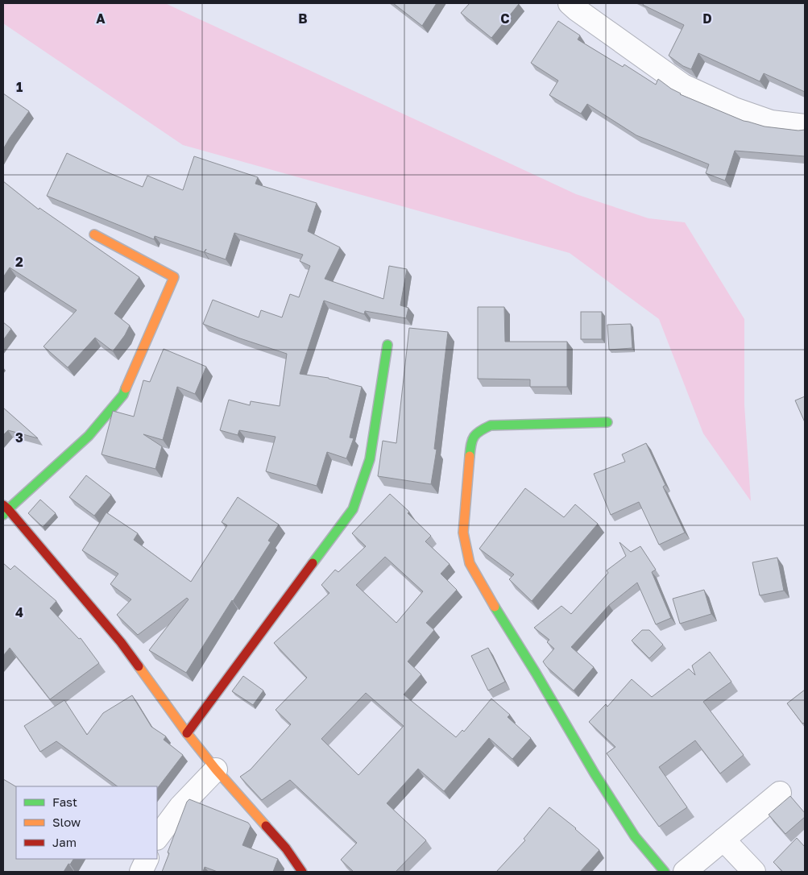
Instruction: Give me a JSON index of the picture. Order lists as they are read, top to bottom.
{
  "legend": ["Fast", "Slow", "Jam"],
  "grid": {
    "columns": [
      "A",
      "B",
      "C",
      "D"
    ],
    "rows": [
      "1",
      "2",
      "3",
      "4"
    ]
  }
}
